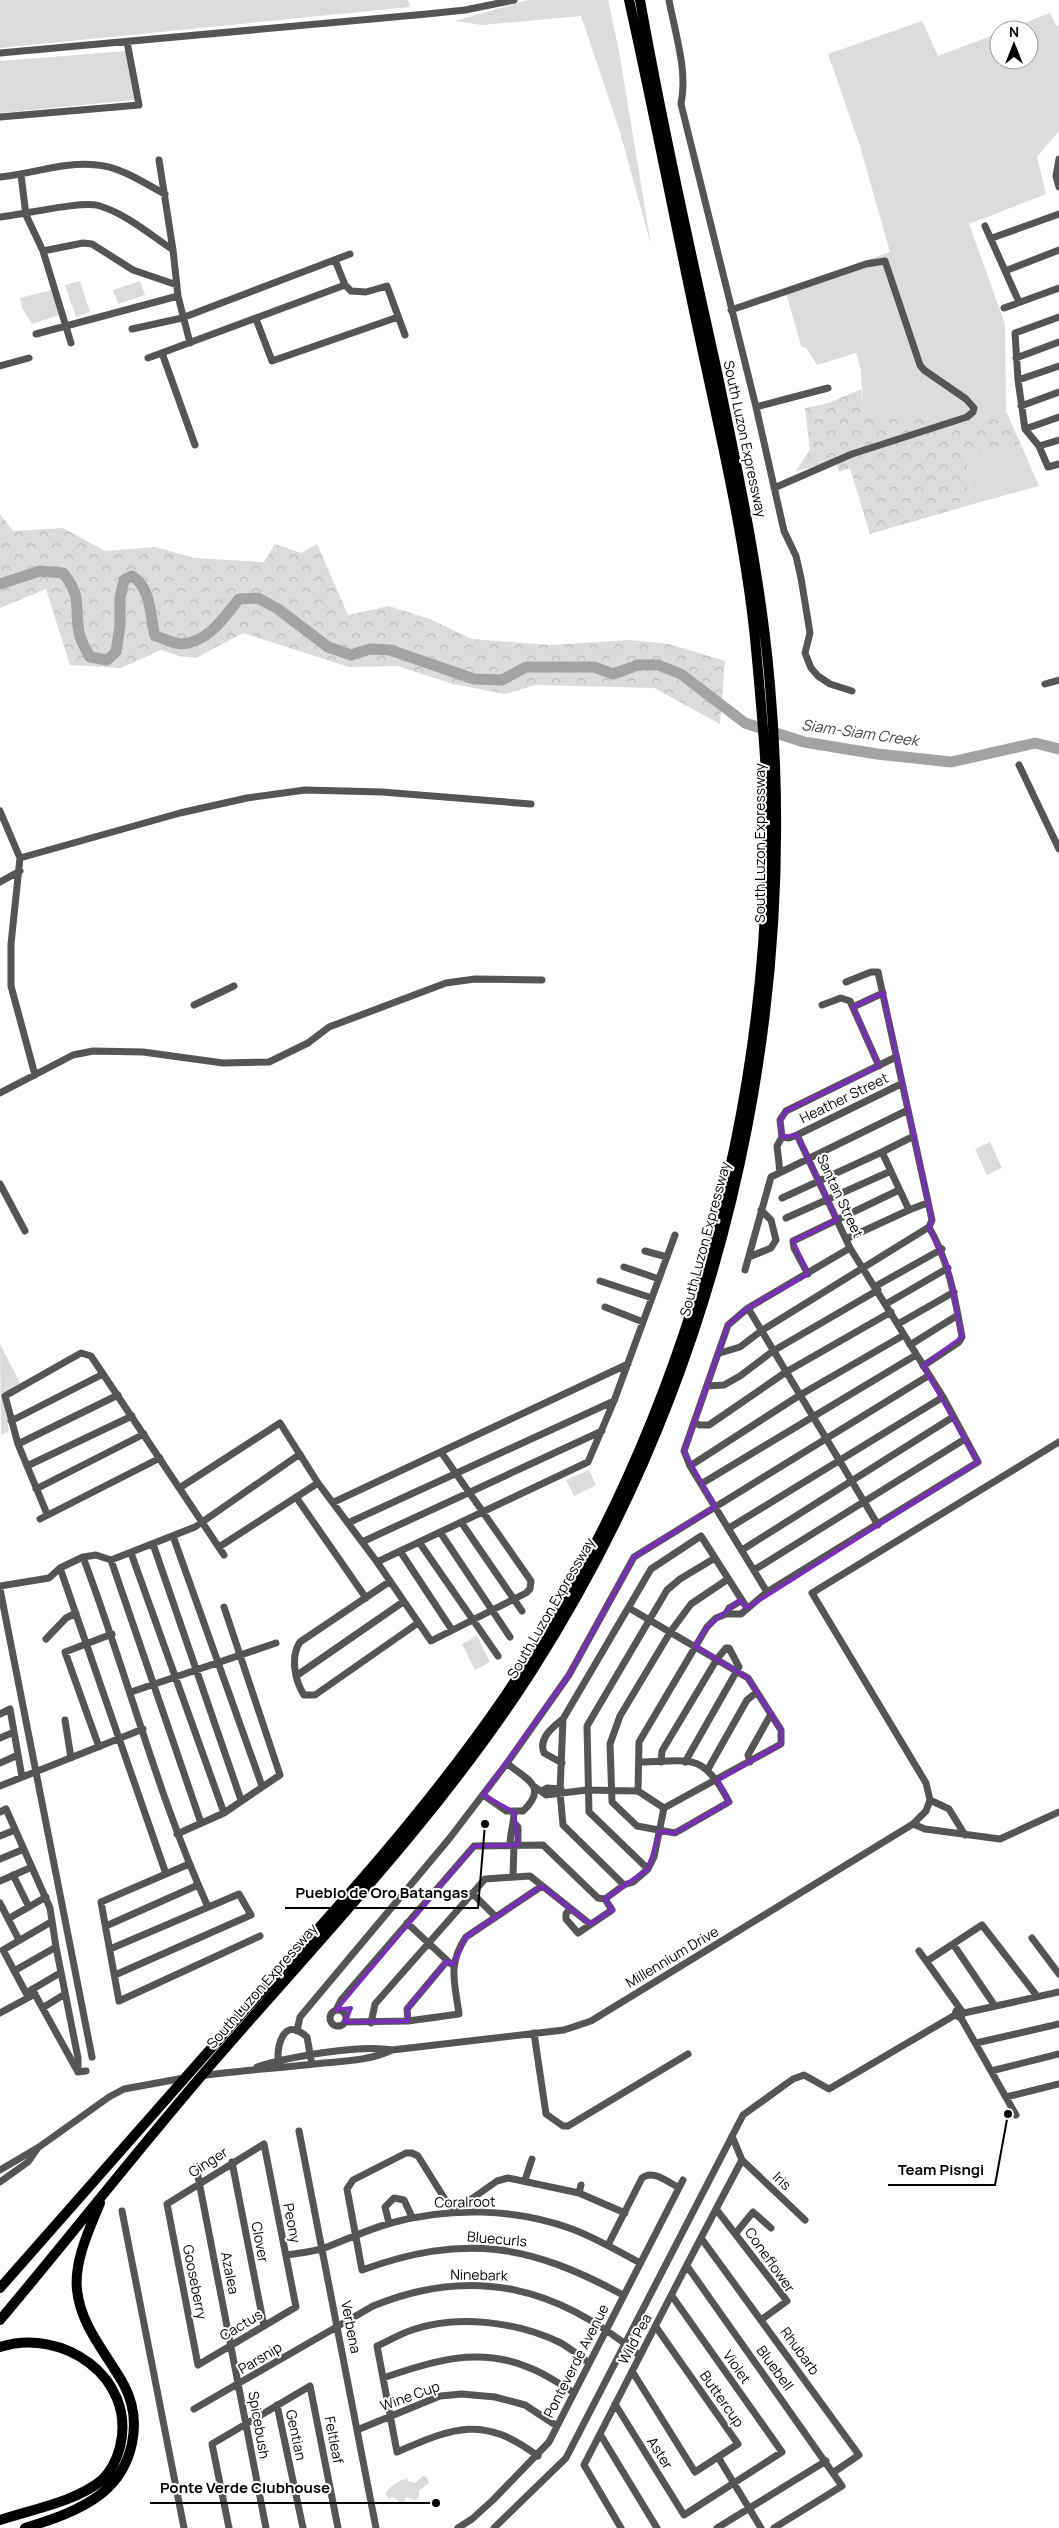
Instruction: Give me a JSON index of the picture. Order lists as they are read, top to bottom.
{
  "streets": {
    "highway": ["South Luzon Expressway"],
    "street": [
      "Heather Street",
      "Santan Street",
      "Millennium Drive",
      "Ginger",
      "Iris",
      "Coralroot",
      "Peony",
      "Bluecurls",
      "Clover",
      "Coneflower",
      "Azalea",
      "Ninebark",
      "Gooseberry",
      "Cactus",
      "Verbena",
      "Wild Pea",
      "Rhubarb",
      "Parsnip",
      "Ponteverde Avenue",
      "Violet",
      "Bluebell",
      "Wine Cup",
      "Buttercup",
      "Spicebush",
      "Gentian",
      "Feltleaf",
      "Aster"
    ]
  },
  "crossings": [
    ["Heather Street", "Santan Street"],
    ["Ginger", "Peony"],
    ["Ginger", "Clover"],
    ["Ginger", "Azalea"],
    ["Ginger", "Gooseberry"],
    ["Iris", "Wild Pea"],
    ["Coralroot", "Peony"],
    ["Coralroot", "Bluecurls"],
    ["Coralroot", "Verbena"],
    ["Coralroot", "Ponteverde Avenue"],
    ["Peony", "Cactus"],
    ["Bluecurls", "Ponteverde Avenue"],
    ["Clover", "Cactus"],
    ["Coneflower", "Wild Pea"],
    ["Coneflower", "Rhubarb"],
    ["Azalea", "Cactus"],
    ["Azalea", "Parsnip"],
    ["Azalea", "Spicebush"],
    ["Ninebark", "Verbena"],
    ["Ninebark", "Wild Pea"],
    ["Ninebark", "Parsnip"],
    ["Ninebark", "Ponteverde Avenue"],
    ["Gooseberry", "Cactus"],
    ["Verbena", "Parsnip"],
    ["Verbena", "Wine Cup"],
    ["Wild Pea", "Rhubarb"],
    ["Wild Pea", "Violet"],
    ["Wild Pea", "Bluebell"],
    ["Wild Pea", "Buttercup"],
    ["Wild Pea", "Aster"],
    ["Rhubarb", "Bluebell"],
    ["Parsnip", "Spicebush"],
    ["Ponteverde Avenue", "Wine Cup"],
    ["Violet", "Aster"],
    ["Gentian", "Feltleaf"]
  ],
  "water": ["Siam-Siam Creek"],
  "places": ["Pueblo de Oro Batangas", "Team Pisngi", "Ponte Verde Clubhouse"],
  "north": "top"
}
